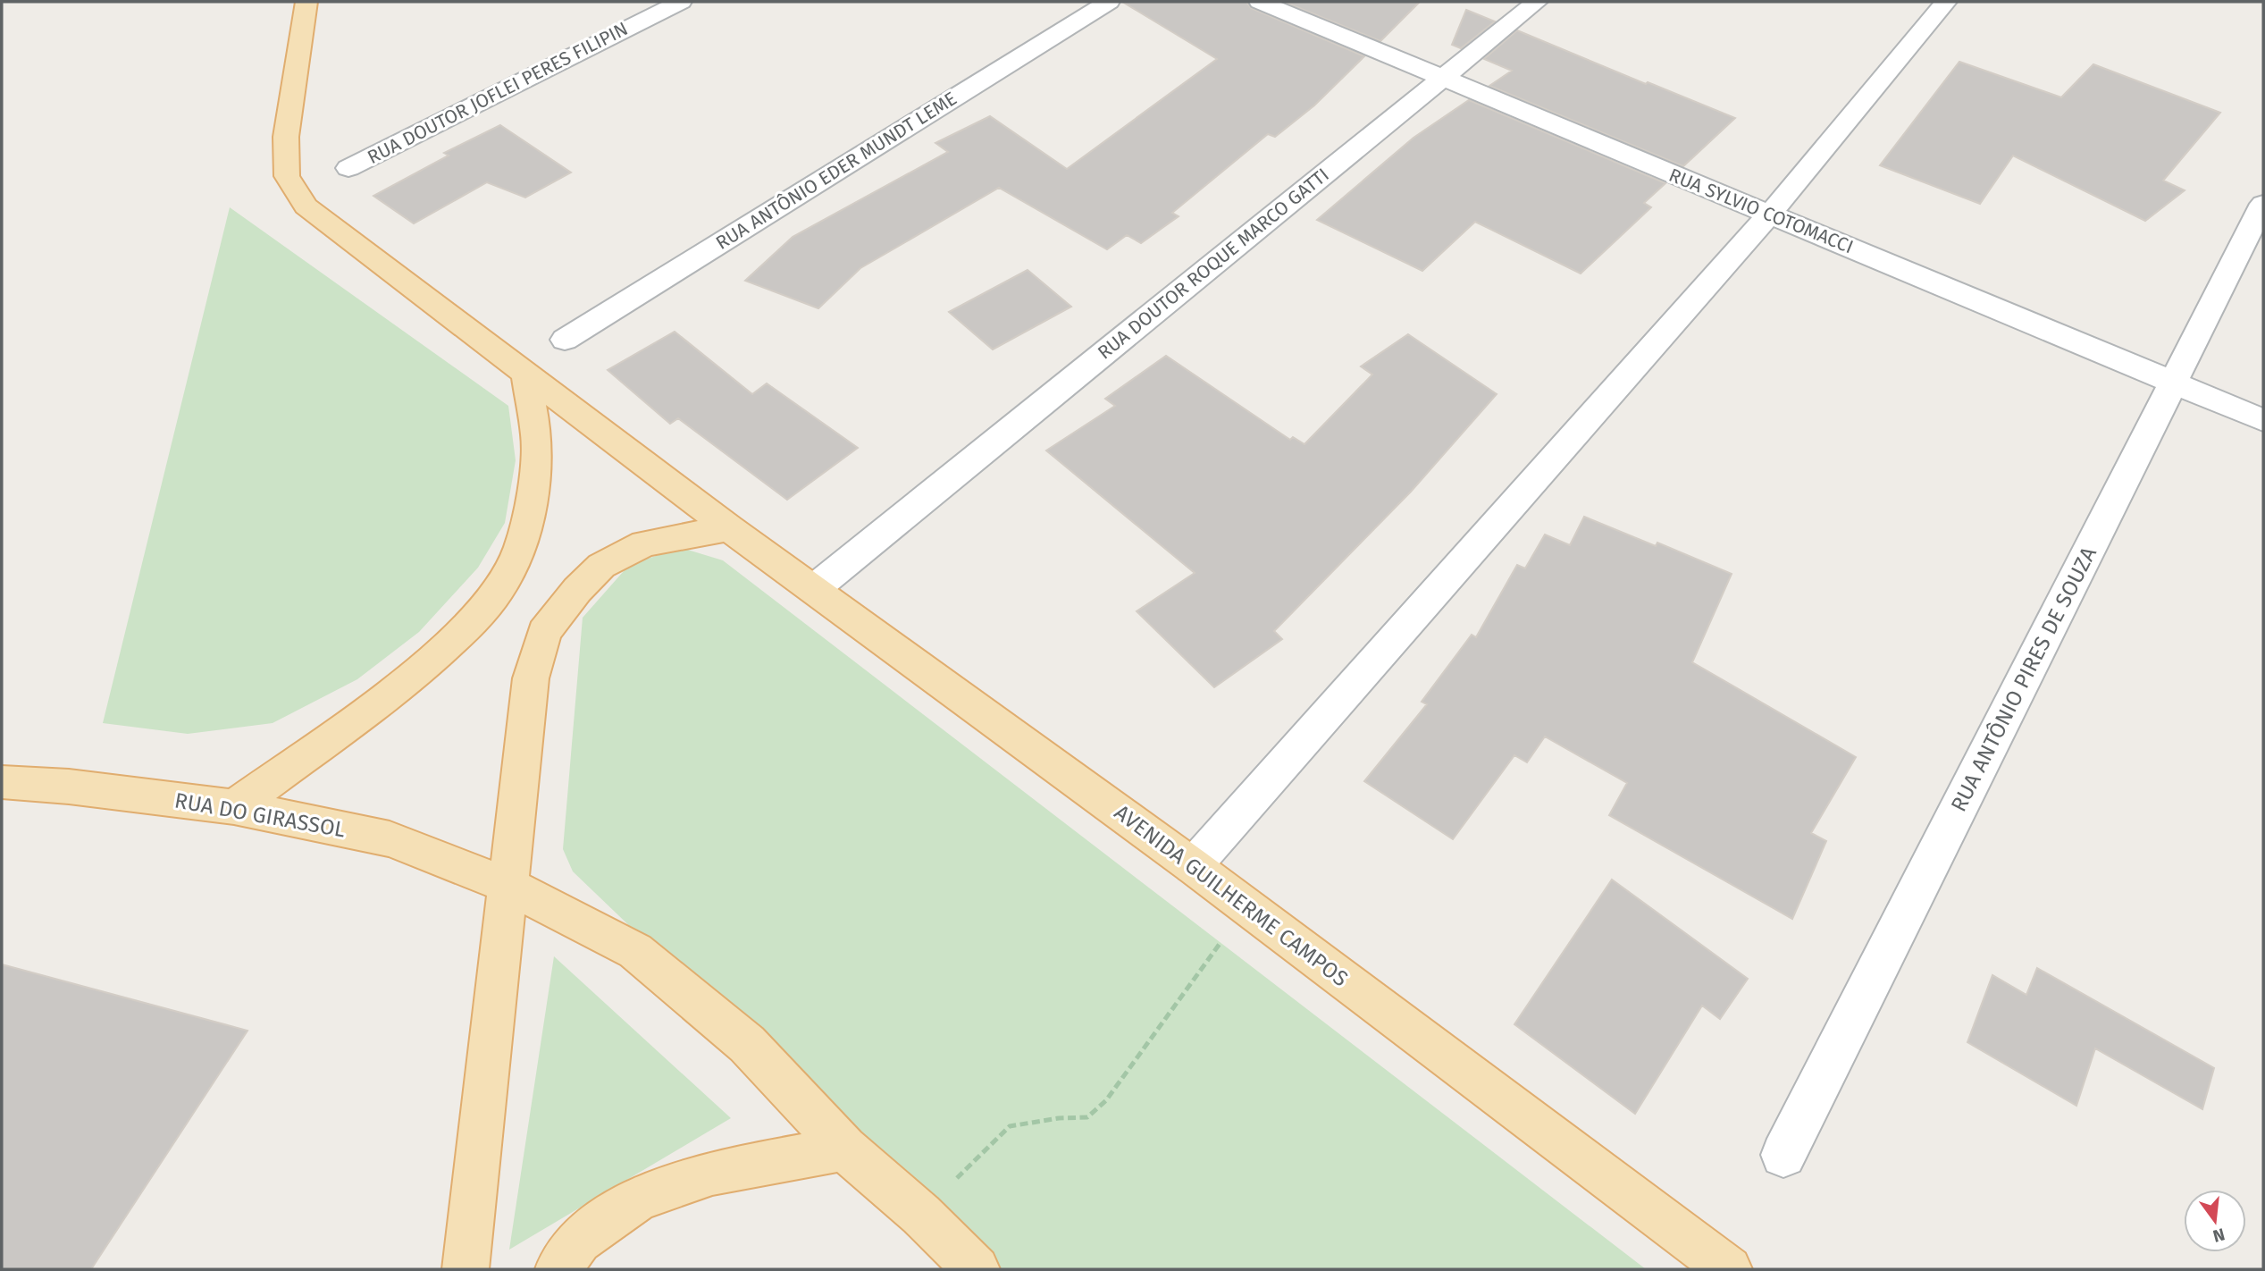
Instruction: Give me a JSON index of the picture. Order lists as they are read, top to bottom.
{
  "streets": {
    "main road": ["RUA DO GIRASSOL", "AVENIDA GUILHERME CAMPOS"],
    "street": [
      "RUA DOUTOR JOFLEI PERES FILIPIN",
      "RUA ANTÔNIO EDER MUNDT LEME",
      "RUA SYLVIO COTOMACCI",
      "RUA DOUTOR ROQUE MARCO GATTI",
      "RUA ANTÔNIO PIRES DE SOUZA"
    ]
  },
  "crossings": [
    ["RUA SYLVIO COTOMACCI", "RUA DOUTOR ROQUE MARCO GATTI"],
    ["RUA SYLVIO COTOMACCI", "RUA ANTÔNIO PIRES DE SOUZA"],
    ["RUA DOUTOR ROQUE MARCO GATTI", "AVENIDA GUILHERME CAMPOS"]
  ],
  "north": "bottom"
}
